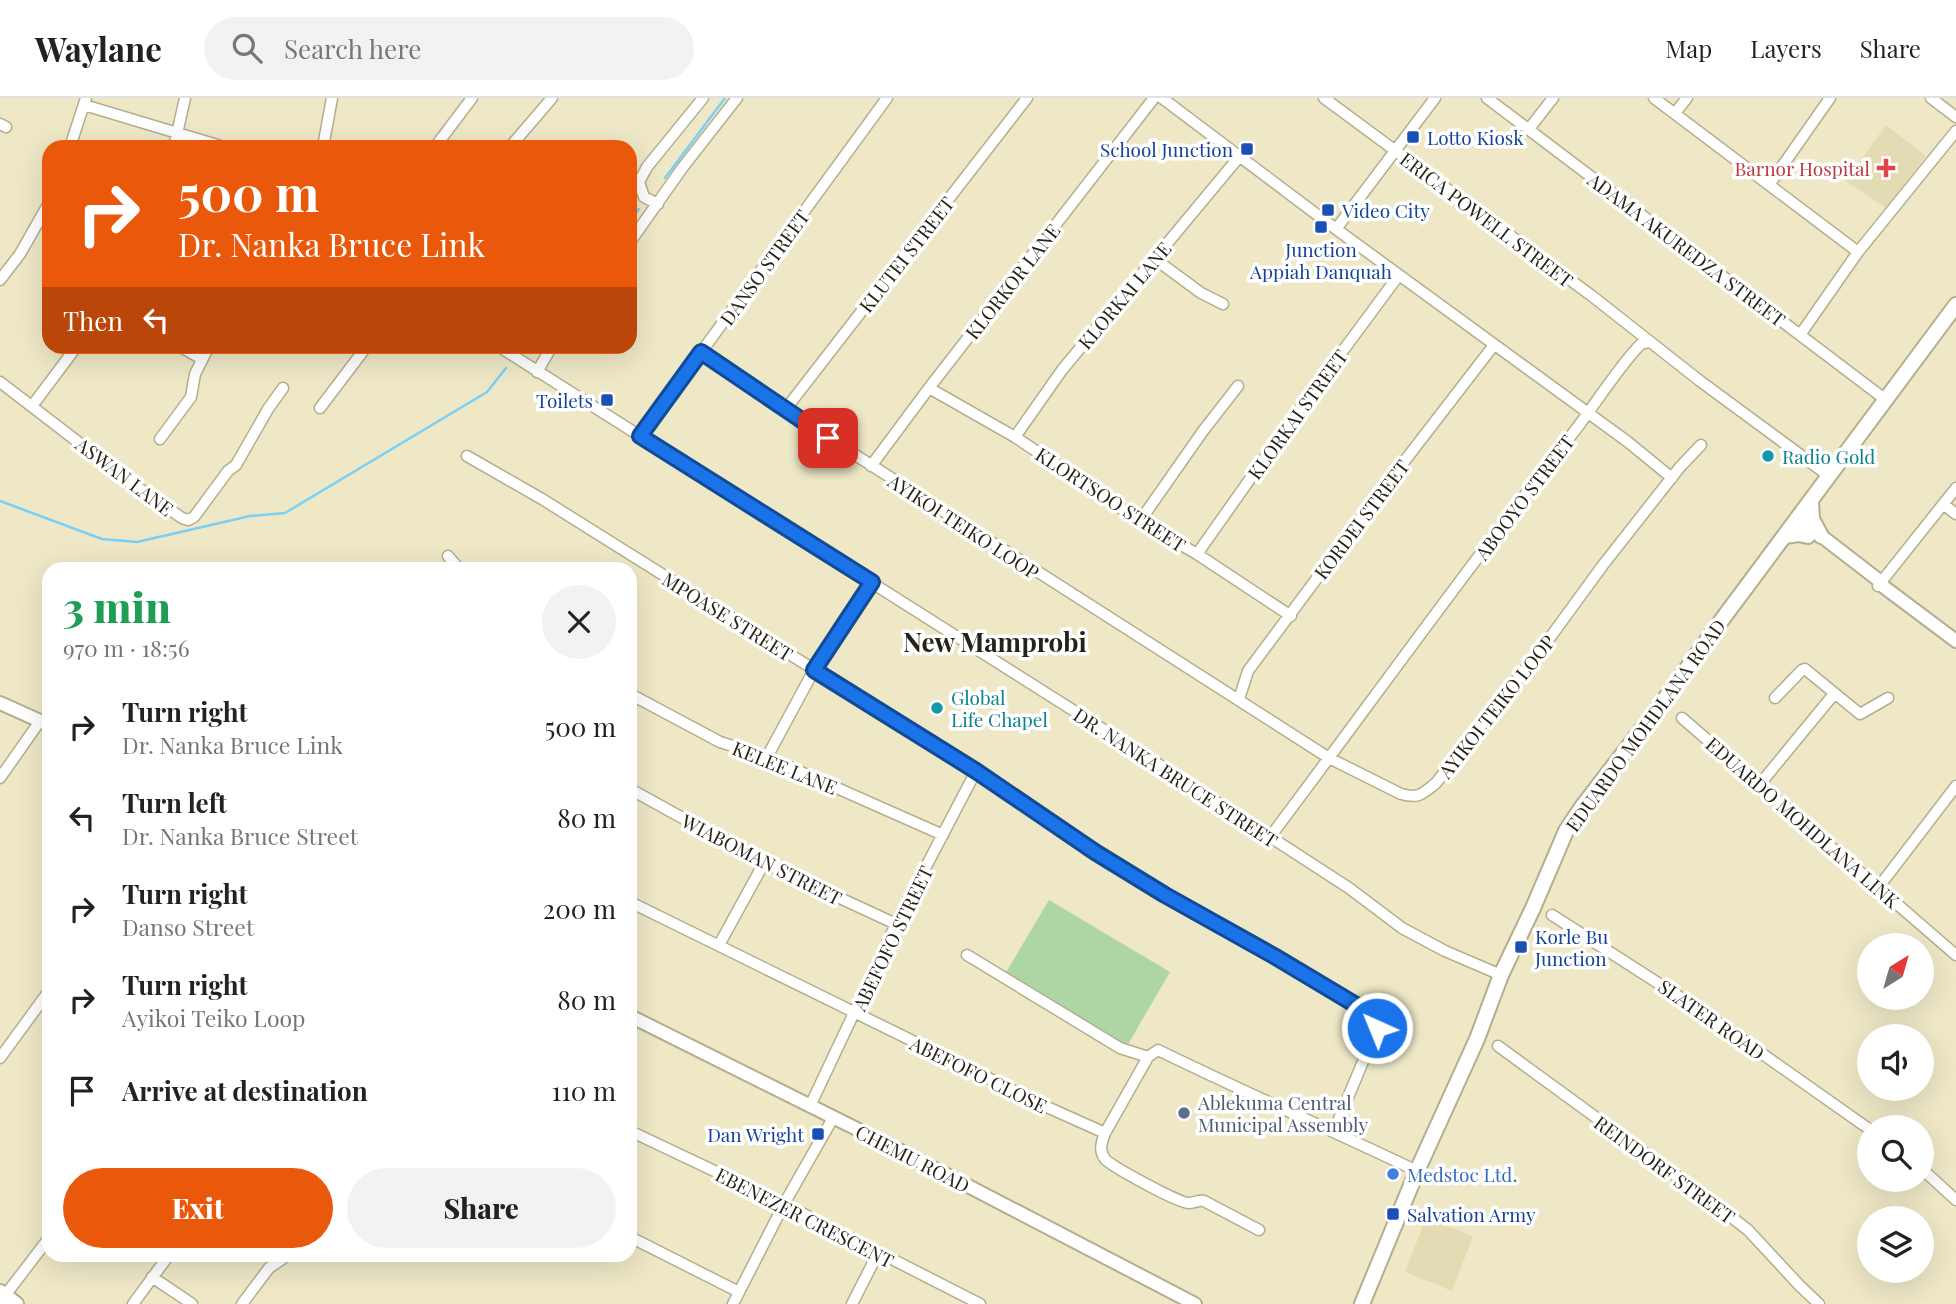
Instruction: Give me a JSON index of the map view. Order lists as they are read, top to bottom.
{
  "streets": {
    "main road": ["EDUARDO MOHDLANA ROAD"],
    "street": [
      "ERICA POWELL STREET",
      "ADAMA AKUREDZA STREET",
      "KLUTEI STREET",
      "DANSO STREET",
      "KLORKOR LANE",
      "KLORKAI LANE",
      "KLORKAI STREET",
      "ASWAN LANE",
      "ABOOYO STREET",
      "KLORTSOO STREET",
      "KORDEI STREET",
      "AYIKOI TEIKO LOOP",
      "MPOASE STREET",
      "KELEE LANE",
      "DR. NANKA BRUCE STREET",
      "EDUARDO MOHDLANA LINK",
      "WIABOMAN STREET",
      "ABEFOFO STREET",
      "SLATER ROAD",
      "ABEFOFO CLOSE",
      "CHEMU ROAD",
      "REINDORF STREET",
      "EBENEZER CRESCENT"
    ]
  },
  "crossings": [
    ["ERICA POWELL STREET", "ABOOYO STREET"],
    ["ADAMA AKUREDZA STREET", "EDUARDO MOHDLANA ROAD"],
    ["KLUTEI STREET", "AYIKOI TEIKO LOOP"],
    ["DANSO STREET", "AYIKOI TEIKO LOOP"],
    ["DANSO STREET", "DR. NANKA BRUCE STREET"],
    ["KLORKOR LANE", "KLORTSOO STREET"],
    ["KLORKOR LANE", "AYIKOI TEIKO LOOP"],
    ["KLORKAI LANE", "KLORTSOO STREET"],
    ["KLORKAI STREET", "KLORTSOO STREET"],
    ["ABOOYO STREET", "AYIKOI TEIKO LOOP"],
    ["ABOOYO STREET", "DR. NANKA BRUCE STREET"],
    ["KLORTSOO STREET", "KORDEI STREET"],
    ["KORDEI STREET", "AYIKOI TEIKO LOOP"],
    ["MPOASE STREET", "ABEFOFO STREET"],
    ["EDUARDO MOHDLANA ROAD", "DR. NANKA BRUCE STREET"],
    ["KELEE LANE", "ABEFOFO STREET"],
    ["WIABOMAN STREET", "ABEFOFO STREET"],
    ["ABEFOFO STREET", "ABEFOFO CLOSE"],
    ["ABEFOFO STREET", "CHEMU ROAD"]
  ],
  "districts": ["New Mamprobi"],
  "places": {
    "transit": [
      "Lotto Kiosk",
      "School Junction",
      "Video City",
      "Junction Appiah Danquah",
      "Toilets",
      "Korle Bu Junction",
      "Dan Wright",
      "Salvation Army"
    ],
    "health": ["Barnor Hospital"],
    "other": [
      "Radio Gold",
      "Global Life Chapel",
      "Ablekuma Central Municipal Assembly",
      "Medstoc Ltd."
    ]
  },
  "north": "top right",
  "page": {
    "header": "Waylane",
    "search": "Search here",
    "nav": ["Map", "Layers", "Share"],
    "turn": ["500 m", "Dr. Nanka Bruce Link"],
    "then": "Then",
    "heading": ["3 min", "970 m · 18:56"],
    "list": [
      {
        "name": "Turn right",
        "note": "Dr. Nanka Bruce Link",
        "value": "500 m"
      },
      {
        "name": "Turn left",
        "note": "Dr. Nanka Bruce Street",
        "value": "80 m"
      },
      {
        "name": "Turn right",
        "note": "Danso Street",
        "value": "200 m"
      },
      {
        "name": "Turn right",
        "note": "Ayikoi Teiko Loop",
        "value": "80 m"
      },
      {
        "name": "Arrive at destination",
        "value": "110 m"
      }
    ],
    "buttons": ["Exit", "Share"]
  }
}
